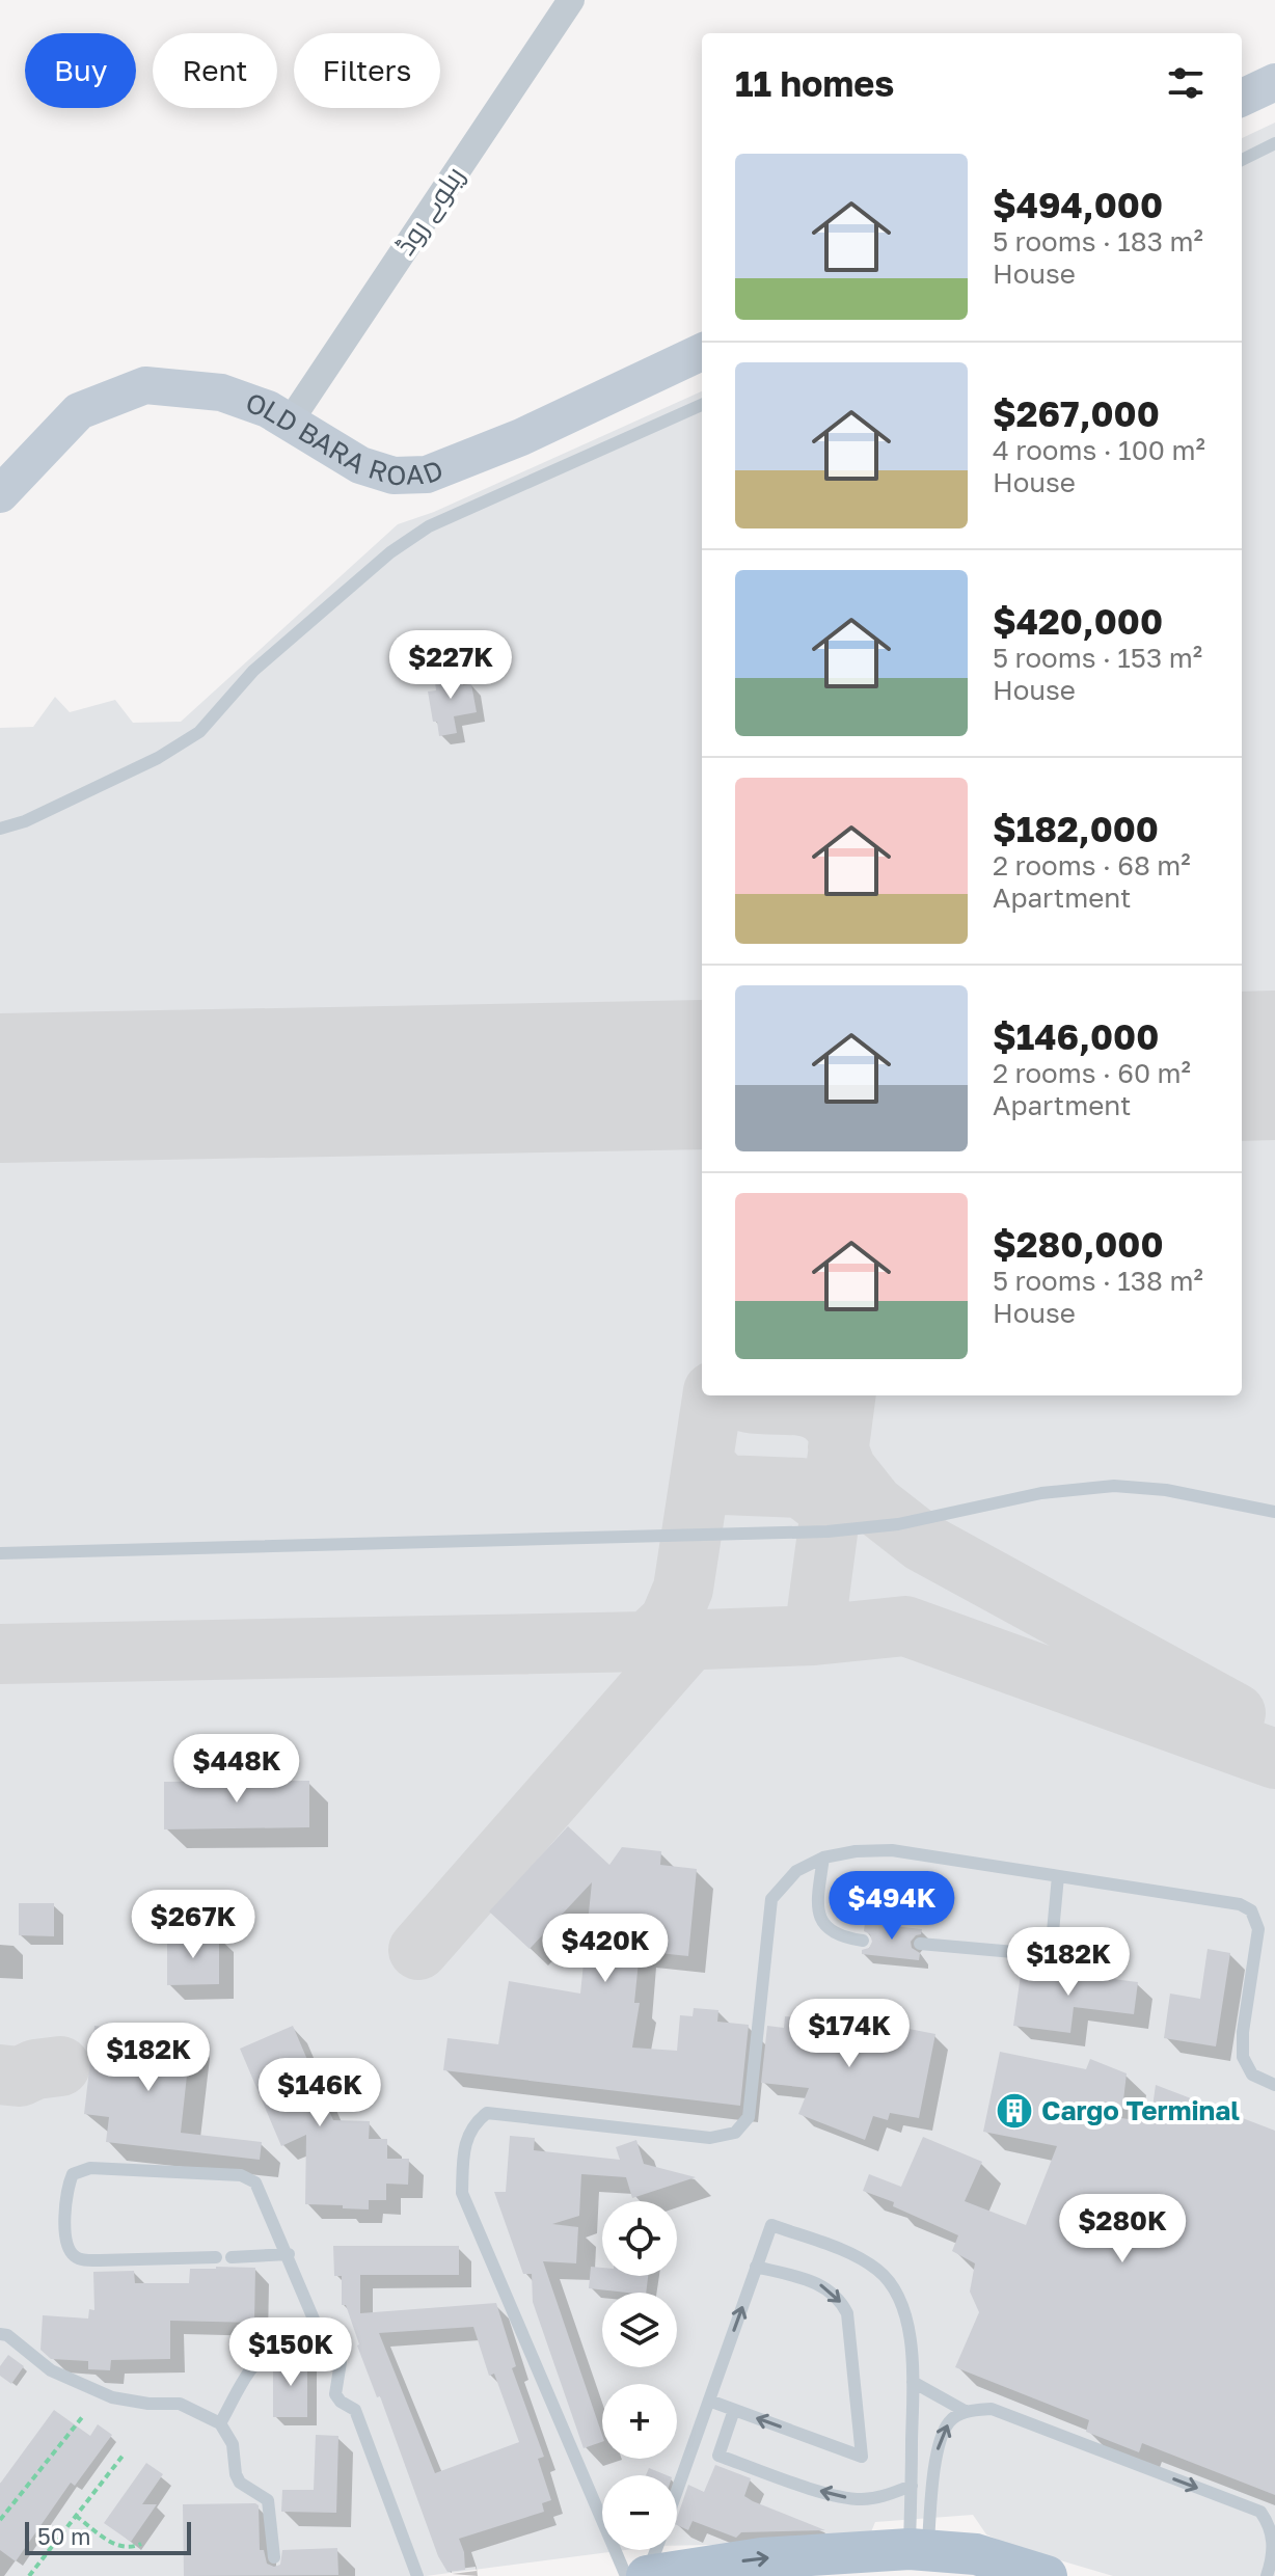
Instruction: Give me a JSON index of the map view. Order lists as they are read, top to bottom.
{
  "streets": {
    "street": ["ریلوے روڈ", "OLD BARA ROAD"]
  },
  "crossings": [
    ["ریلوے روڈ", "OLD BARA ROAD"]
  ],
  "places": {
    "building": ["Cargo Terminal"]
  },
  "scale_bar": "50 m",
  "page": {
    "chip": ["Buy", "Rent", "Filters"],
    "heading": "11 homes",
    "list": [
      {
        "name": "$494,000",
        "note": "5 rooms · 183 m² · House"
      },
      {
        "name": "$267,000",
        "note": "4 rooms · 100 m² · House"
      },
      {
        "name": "$420,000",
        "note": "5 rooms · 153 m² · House"
      },
      {
        "name": "$182,000",
        "note": "2 rooms · 68 m² · Apartment"
      },
      {
        "name": "$146,000",
        "note": "2 rooms · 60 m² · Apartment"
      },
      {
        "name": "$280,000",
        "note": "5 rooms · 138 m² · House"
      }
    ],
    "price": [
      "$227K",
      "$448K",
      "$494K",
      "$267K",
      "$420K",
      "$182K",
      "$174K",
      "$182K",
      "$146K",
      "$280K",
      "$150K"
    ],
    "map_buttons": ["+", "−"],
    "scale": "50 m"
  }
}
